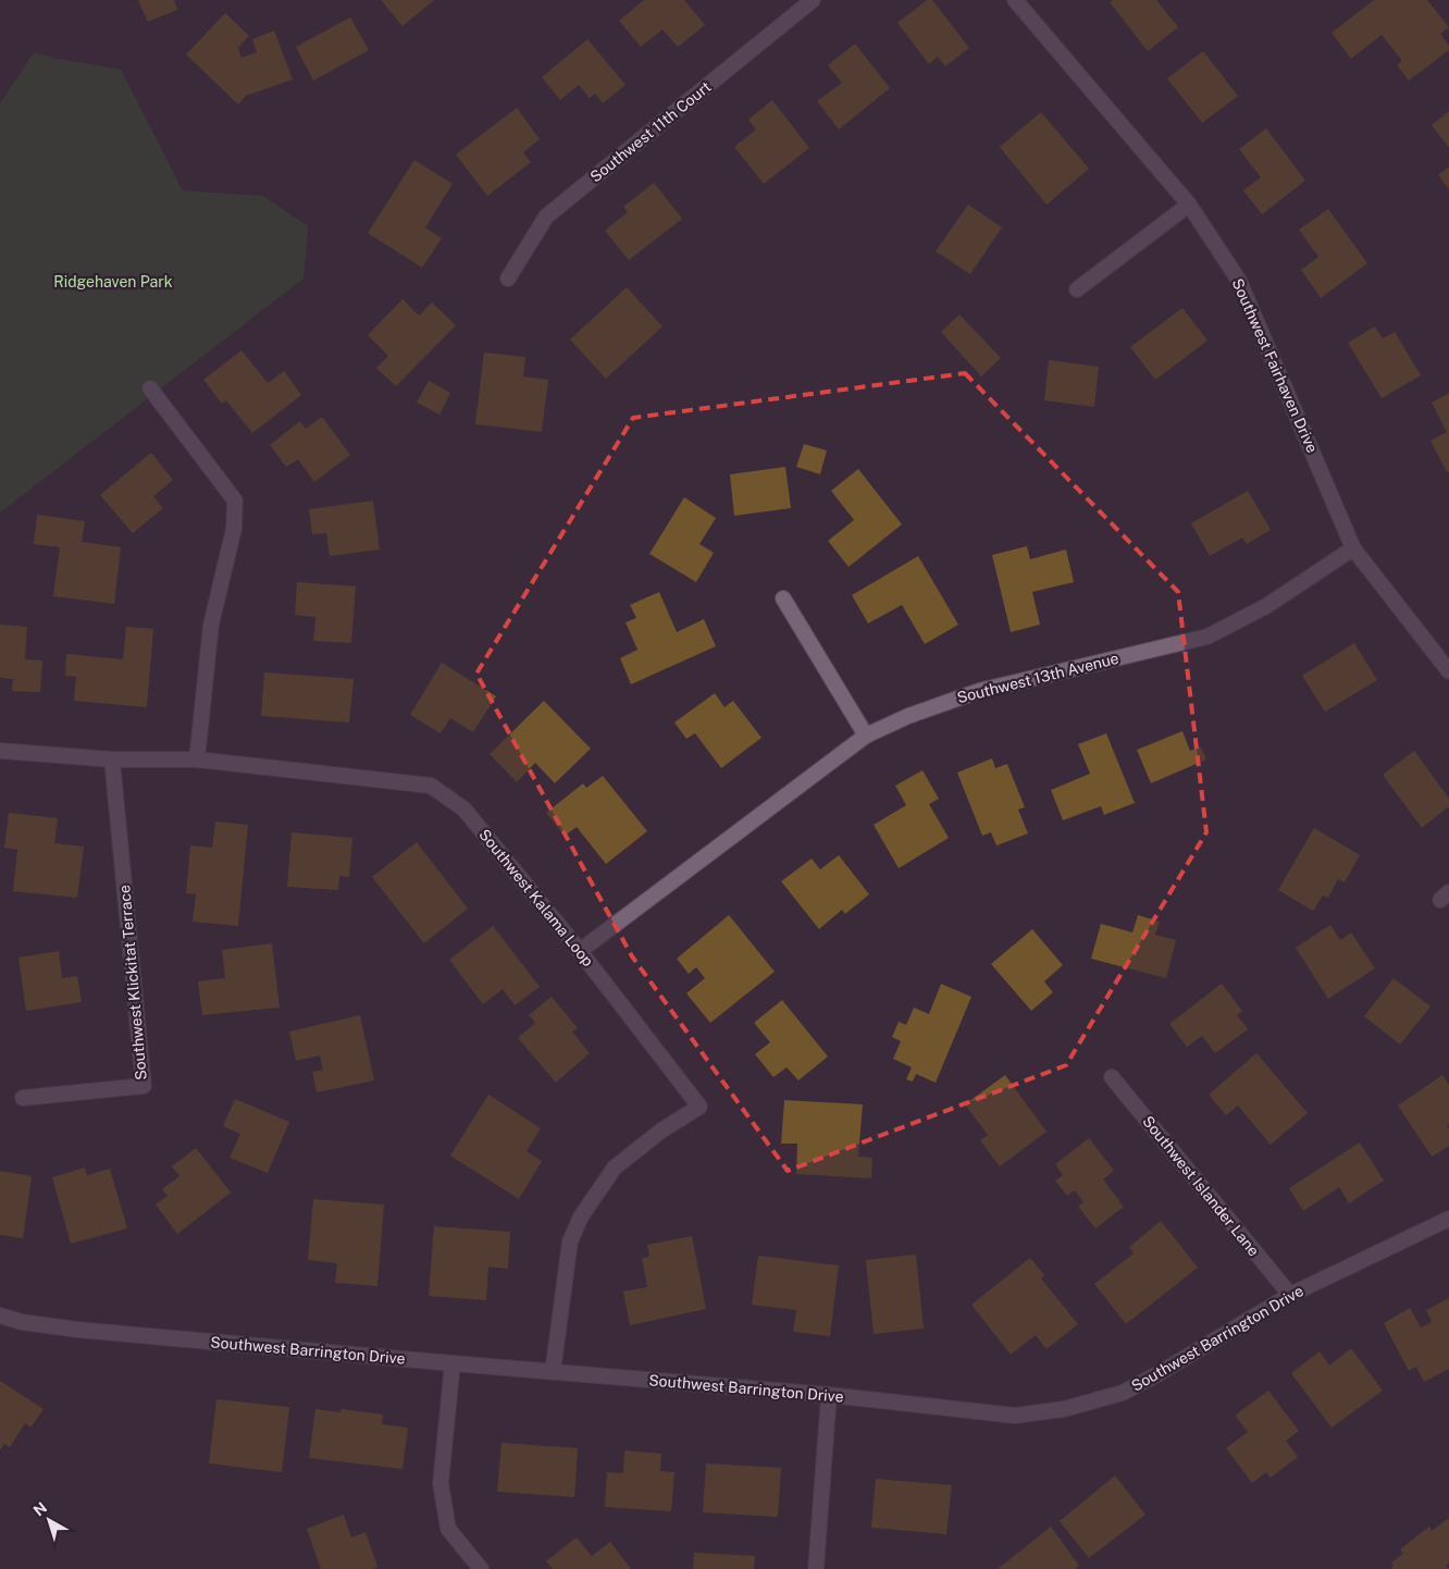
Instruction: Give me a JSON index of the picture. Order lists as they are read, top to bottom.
{
  "streets": {
    "street": [
      "Southwest 11th Court",
      "Southwest Fairhaven Drive",
      "Southwest 13th Avenue",
      "Southwest Kalama Loop",
      "Southwest Klickitat Terrace",
      "Southwest Islander Lane",
      "Southwest Barrington Drive"
    ]
  },
  "crossings": [
    ["Southwest Fairhaven Drive", "Southwest 13th Avenue"],
    ["Southwest 13th Avenue", "Southwest Kalama Loop"],
    ["Southwest Kalama Loop", "Southwest Klickitat Terrace"],
    ["Southwest Kalama Loop", "Southwest Barrington Drive"],
    ["Southwest Islander Lane", "Southwest Barrington Drive"]
  ],
  "parks": ["Ridgehaven Park"],
  "north": "top left"
}
